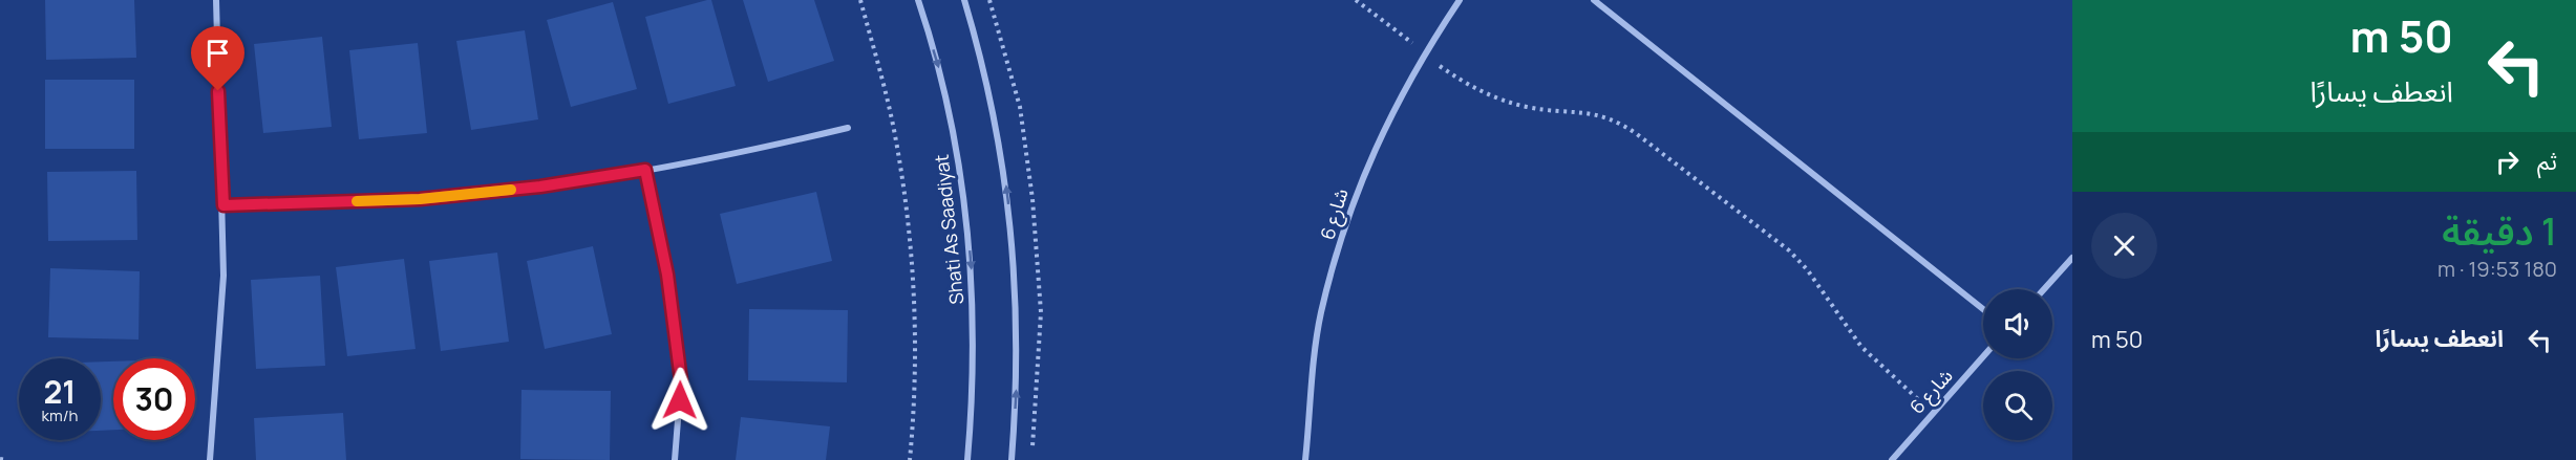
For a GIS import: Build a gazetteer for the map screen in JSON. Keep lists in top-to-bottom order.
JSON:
{
  "streets": {
    "street": ["شارع 6", "Shati As Saadiyat"]
  },
  "page": {
    "turn": ["50 m", "انعطف يسارًا"],
    "then": "ثم",
    "heading": ["1 دقيقة", "180 m · 19:53"],
    "list": [
      {
        "name": "انعطف يسارًا",
        "value": "50 m"
      }
    ],
    "speed": "21 km/h",
    "limit": "30"
  }
}
